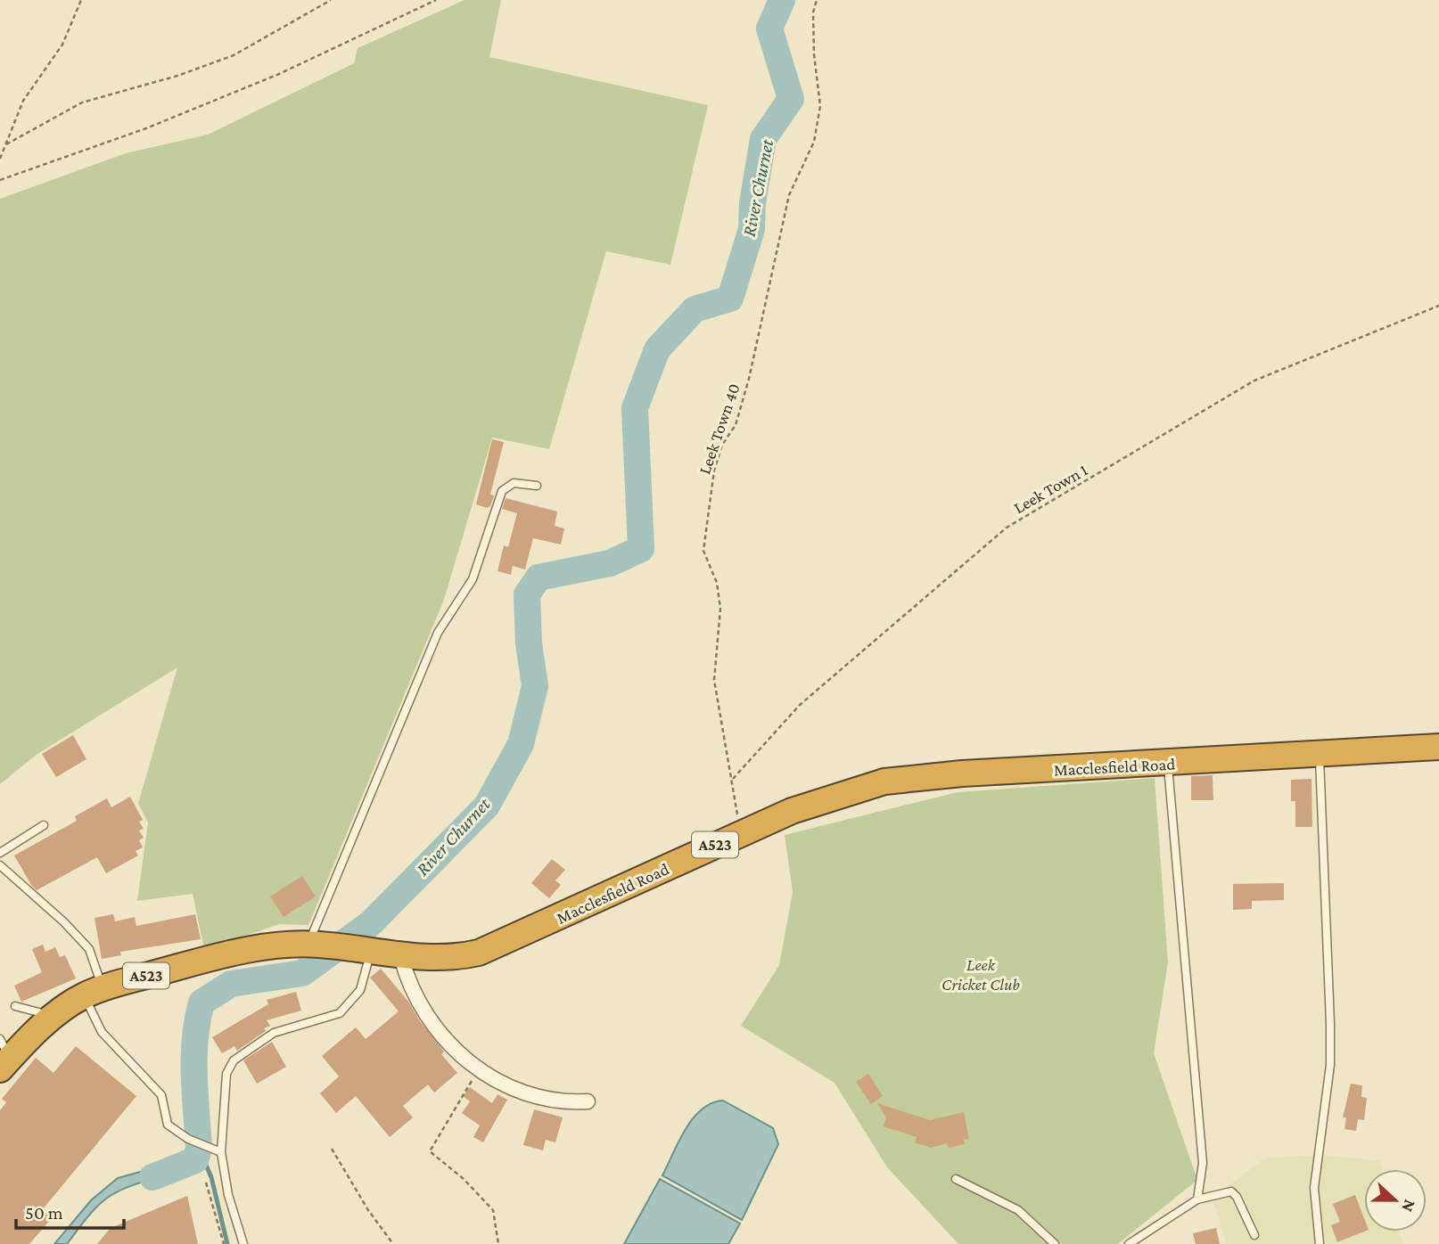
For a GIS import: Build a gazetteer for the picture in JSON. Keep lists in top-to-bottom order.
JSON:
{
  "streets": {
    "highway": ["Macclesfield Road", "A523"],
    "path": ["Leek Town 40", "Leek Town 1"]
  },
  "crossings": [
    ["Leek Town 40", "Leek Town 1"],
    ["Leek Town 40", "Macclesfield Road"]
  ],
  "water": ["River Churnet"],
  "parks": ["Leek Cricket Club"],
  "scale_bar": "50 m",
  "north": "right"
}
